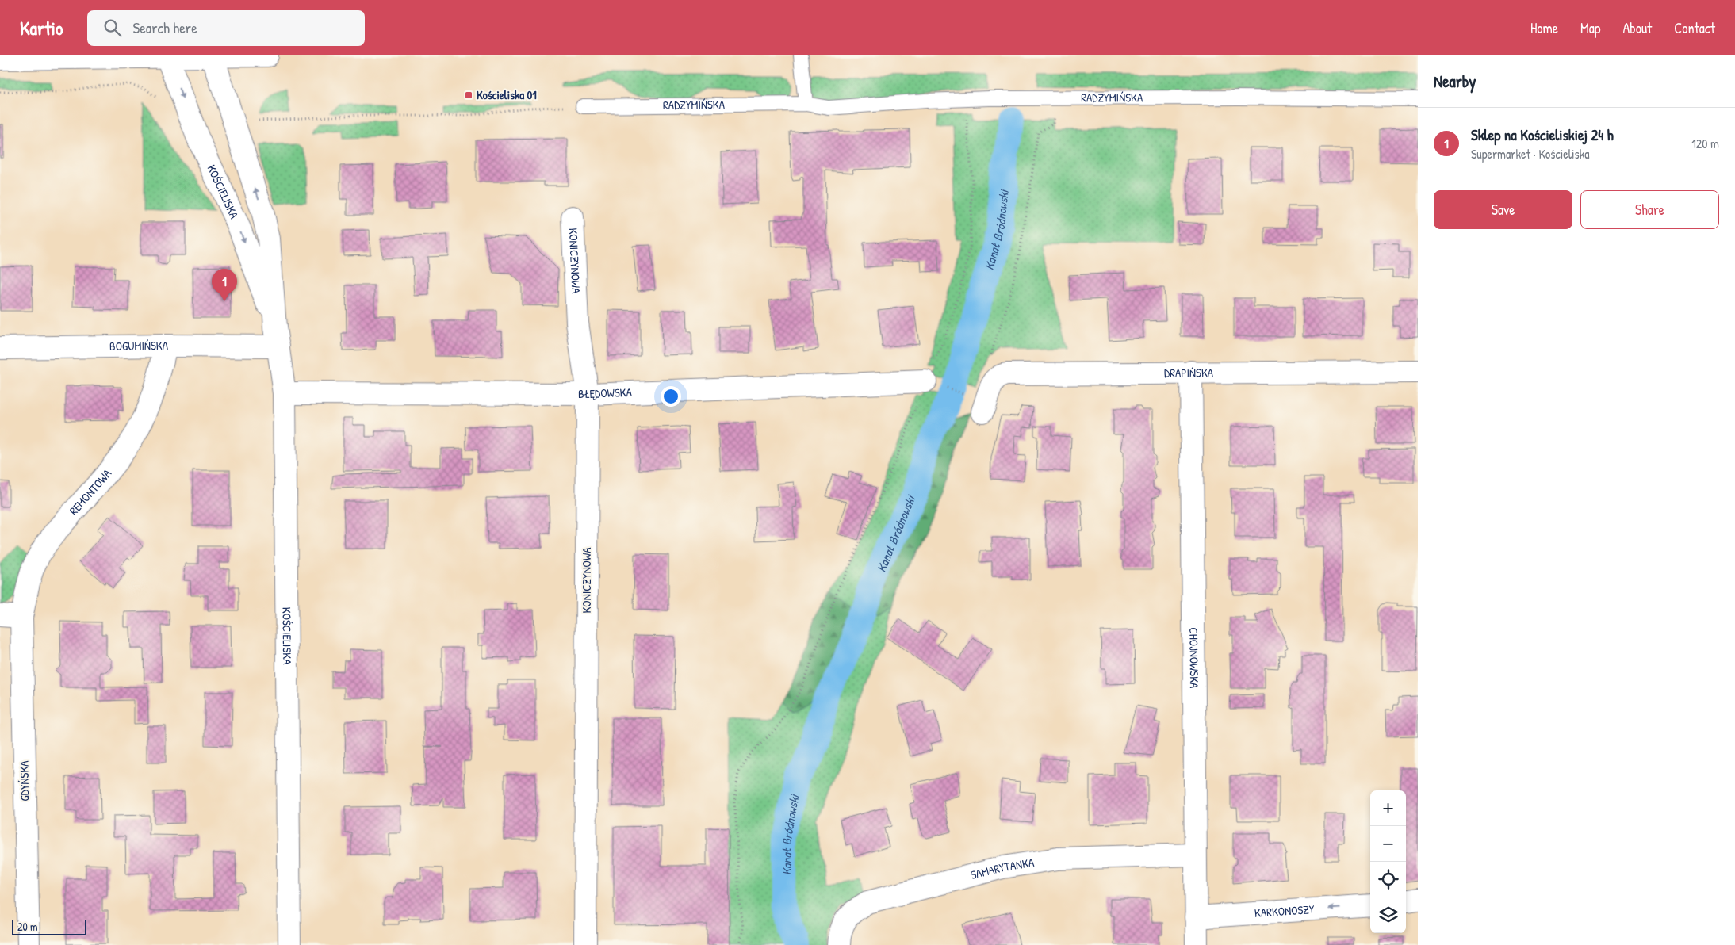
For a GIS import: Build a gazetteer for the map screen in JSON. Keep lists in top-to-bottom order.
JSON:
{
  "streets": {
    "street": [
      "KOŚCIELISKA",
      "KONICZYNOWA",
      "BOGUMIŃSKA",
      "DRAPIŃSKA",
      "BŁĘDOWSKA",
      "REMONTOWA",
      "CHOJNOWSKA",
      "GDYŃSKA",
      "SAMARYTANKA",
      "KARKONOSZY"
    ],
    "lane": ["RADZYMIŃSKA"]
  },
  "crossings": [
    ["KOŚCIELISKA", "BOGUMIŃSKA"],
    ["KOŚCIELISKA", "BŁĘDOWSKA"],
    ["KONICZYNOWA", "BŁĘDOWSKA"],
    ["BOGUMIŃSKA", "REMONTOWA"],
    ["DRAPIŃSKA", "CHOJNOWSKA"],
    ["REMONTOWA", "GDYŃSKA"],
    ["CHOJNOWSKA", "SAMARYTANKA"],
    ["CHOJNOWSKA", "KARKONOSZY"]
  ],
  "one_way": ["KARKONOSZY"],
  "water": ["Kanał Bródnowski"],
  "places": {
    "transit": ["Kościeliska 01"]
  },
  "scale_bar": "20 m",
  "page": {
    "header": "Kartio",
    "search": "Search here",
    "nav": [
      "Home",
      "Map",
      "About",
      "Contact"
    ],
    "heading": "Nearby",
    "list": [
      {
        "mark": "1",
        "name": "Sklep na Kościeliskiej 24 h",
        "note": "Supermarket · Kościeliska",
        "value": "120 m"
      }
    ],
    "buttons": ["Save", "Share"],
    "pins": "1",
    "map_buttons": ["+", "−"],
    "scale": "20 m"
  }
}
